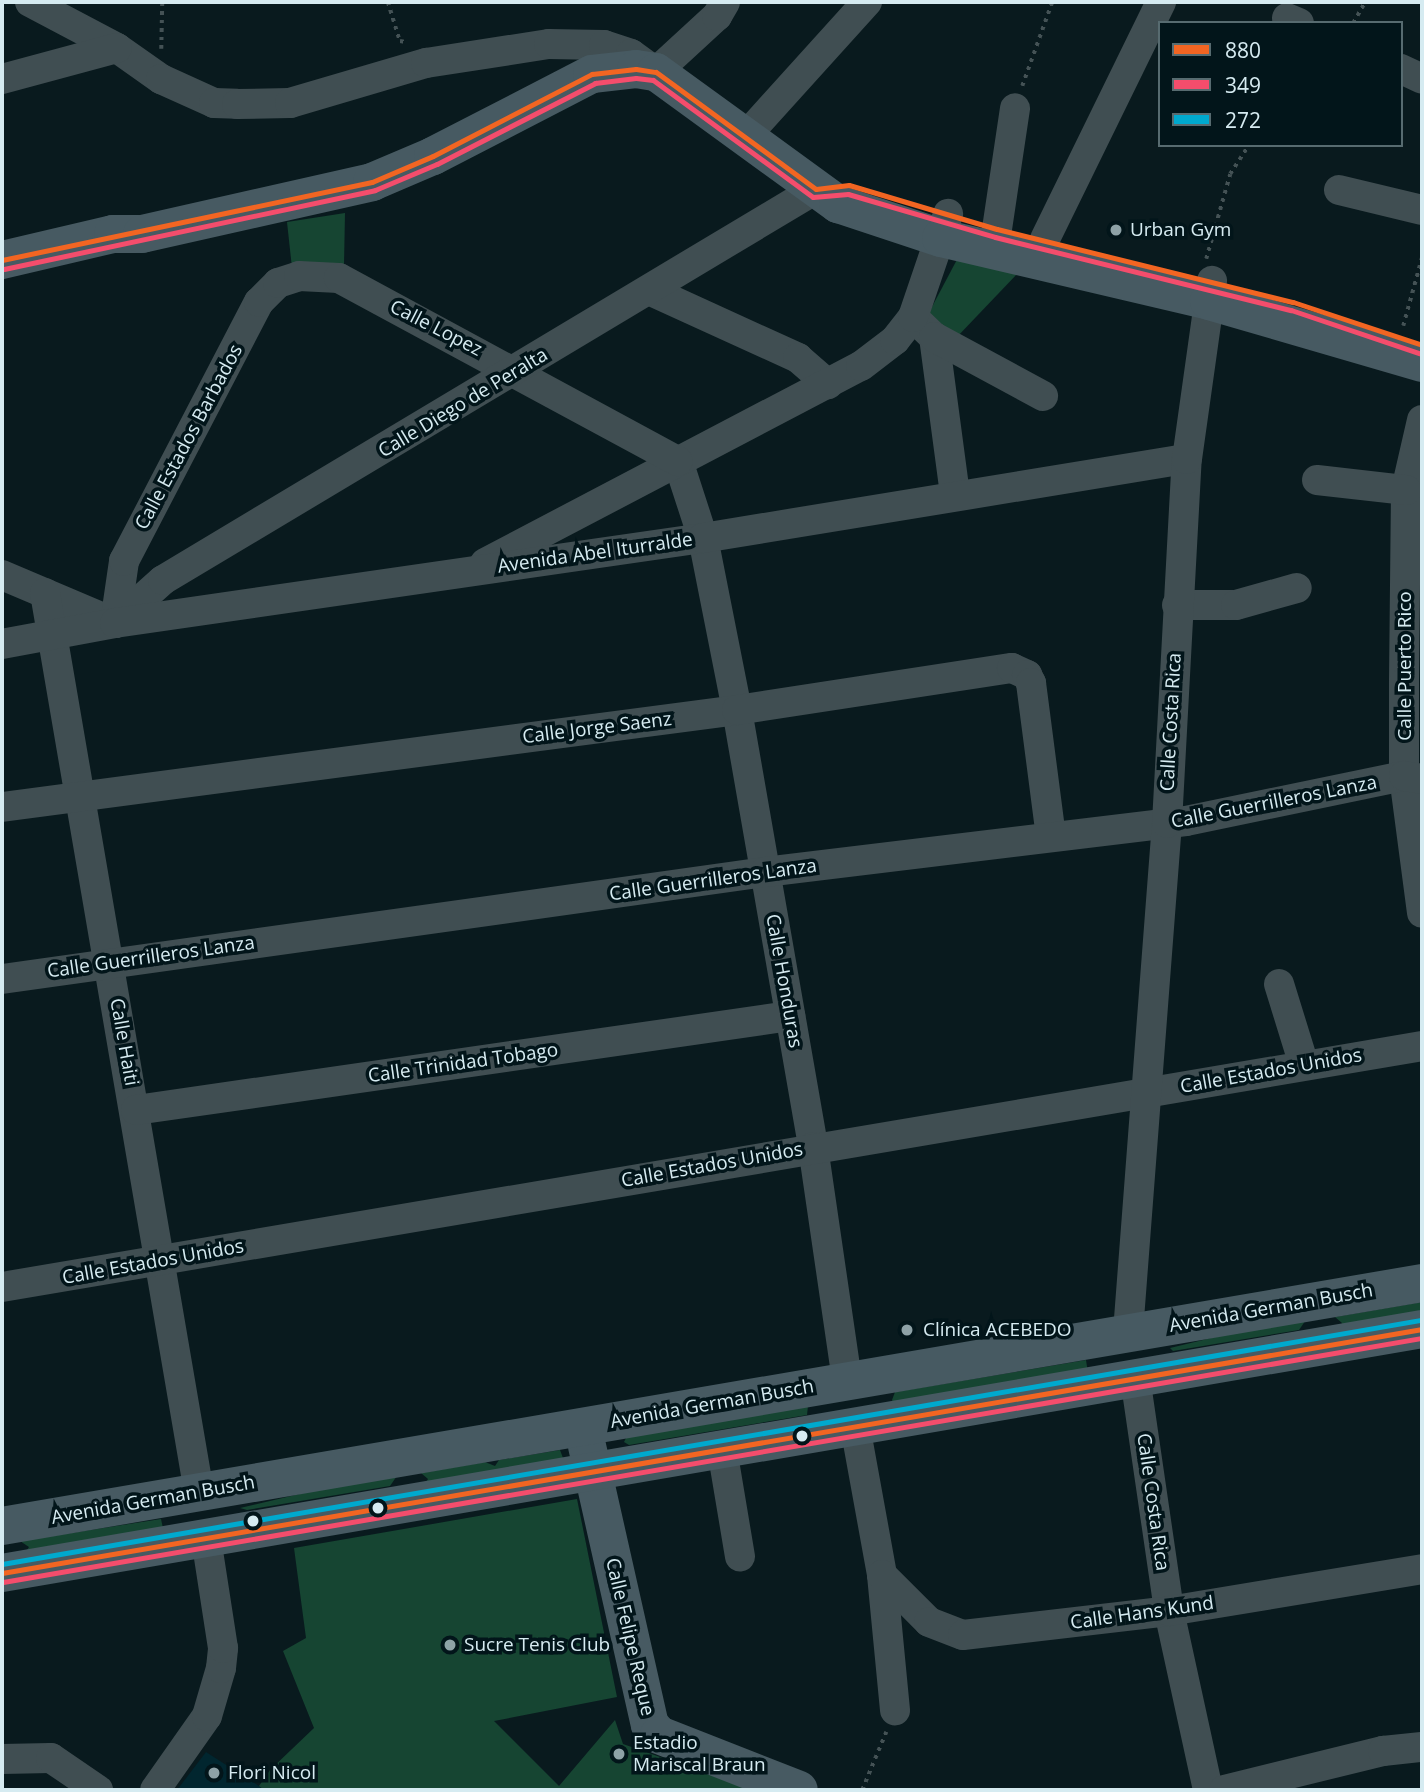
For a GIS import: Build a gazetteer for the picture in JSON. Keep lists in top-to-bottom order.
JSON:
{
  "streets": {
    "main road": ["Avenida German Busch", "Calle Felipe Reque"],
    "street": [
      "Calle Lopez",
      "Calle Diego de Peralta",
      "Calle Estados Barbados",
      "Avenida Abel Iturralde",
      "Calle Puerto Rico",
      "Calle Costa Rica",
      "Calle Jorge Saenz",
      "Calle Guerrilleros Lanza",
      "Calle Honduras",
      "Calle Haiti",
      "Calle Trinidad Tobago",
      "Calle Estados Unidos",
      "Calle Hans Kund"
    ]
  },
  "crossings": [
    ["Calle Lopez", "Calle Diego de Peralta"],
    ["Calle Lopez", "Calle Estados Barbados"],
    ["Calle Lopez", "Calle Honduras"],
    ["Calle Diego de Peralta", "Calle Estados Barbados"],
    ["Calle Diego de Peralta", "Avenida Abel Iturralde"],
    ["Calle Estados Barbados", "Avenida Abel Iturralde"],
    ["Avenida Abel Iturralde", "Calle Costa Rica"],
    ["Avenida Abel Iturralde", "Calle Honduras"],
    ["Avenida Abel Iturralde", "Calle Haiti"],
    ["Calle Puerto Rico", "Calle Guerrilleros Lanza"],
    ["Calle Costa Rica", "Calle Guerrilleros Lanza"],
    ["Calle Costa Rica", "Calle Estados Unidos"],
    ["Calle Costa Rica", "Avenida German Busch"],
    ["Calle Costa Rica", "Calle Hans Kund"],
    ["Calle Jorge Saenz", "Calle Guerrilleros Lanza"],
    ["Calle Jorge Saenz", "Calle Honduras"],
    ["Calle Jorge Saenz", "Calle Haiti"],
    ["Calle Guerrilleros Lanza", "Calle Honduras"],
    ["Calle Guerrilleros Lanza", "Calle Haiti"],
    ["Calle Honduras", "Calle Trinidad Tobago"],
    ["Calle Honduras", "Calle Estados Unidos"],
    ["Calle Honduras", "Avenida German Busch"],
    ["Calle Haiti", "Calle Trinidad Tobago"],
    ["Calle Haiti", "Calle Estados Unidos"],
    ["Calle Haiti", "Avenida German Busch"],
    ["Avenida German Busch", "Calle Felipe Reque"]
  ],
  "places": [
    "Urban Gym",
    "Clínica ACEBEDO",
    "Sucre Tenis Club",
    "Estadio Mariscal Braun",
    "Flori Nicol"
  ],
  "lines": ["transit line 880", "transit line 349", "transit line 272"],
  "legend": ["880", "349", "272"]
}
